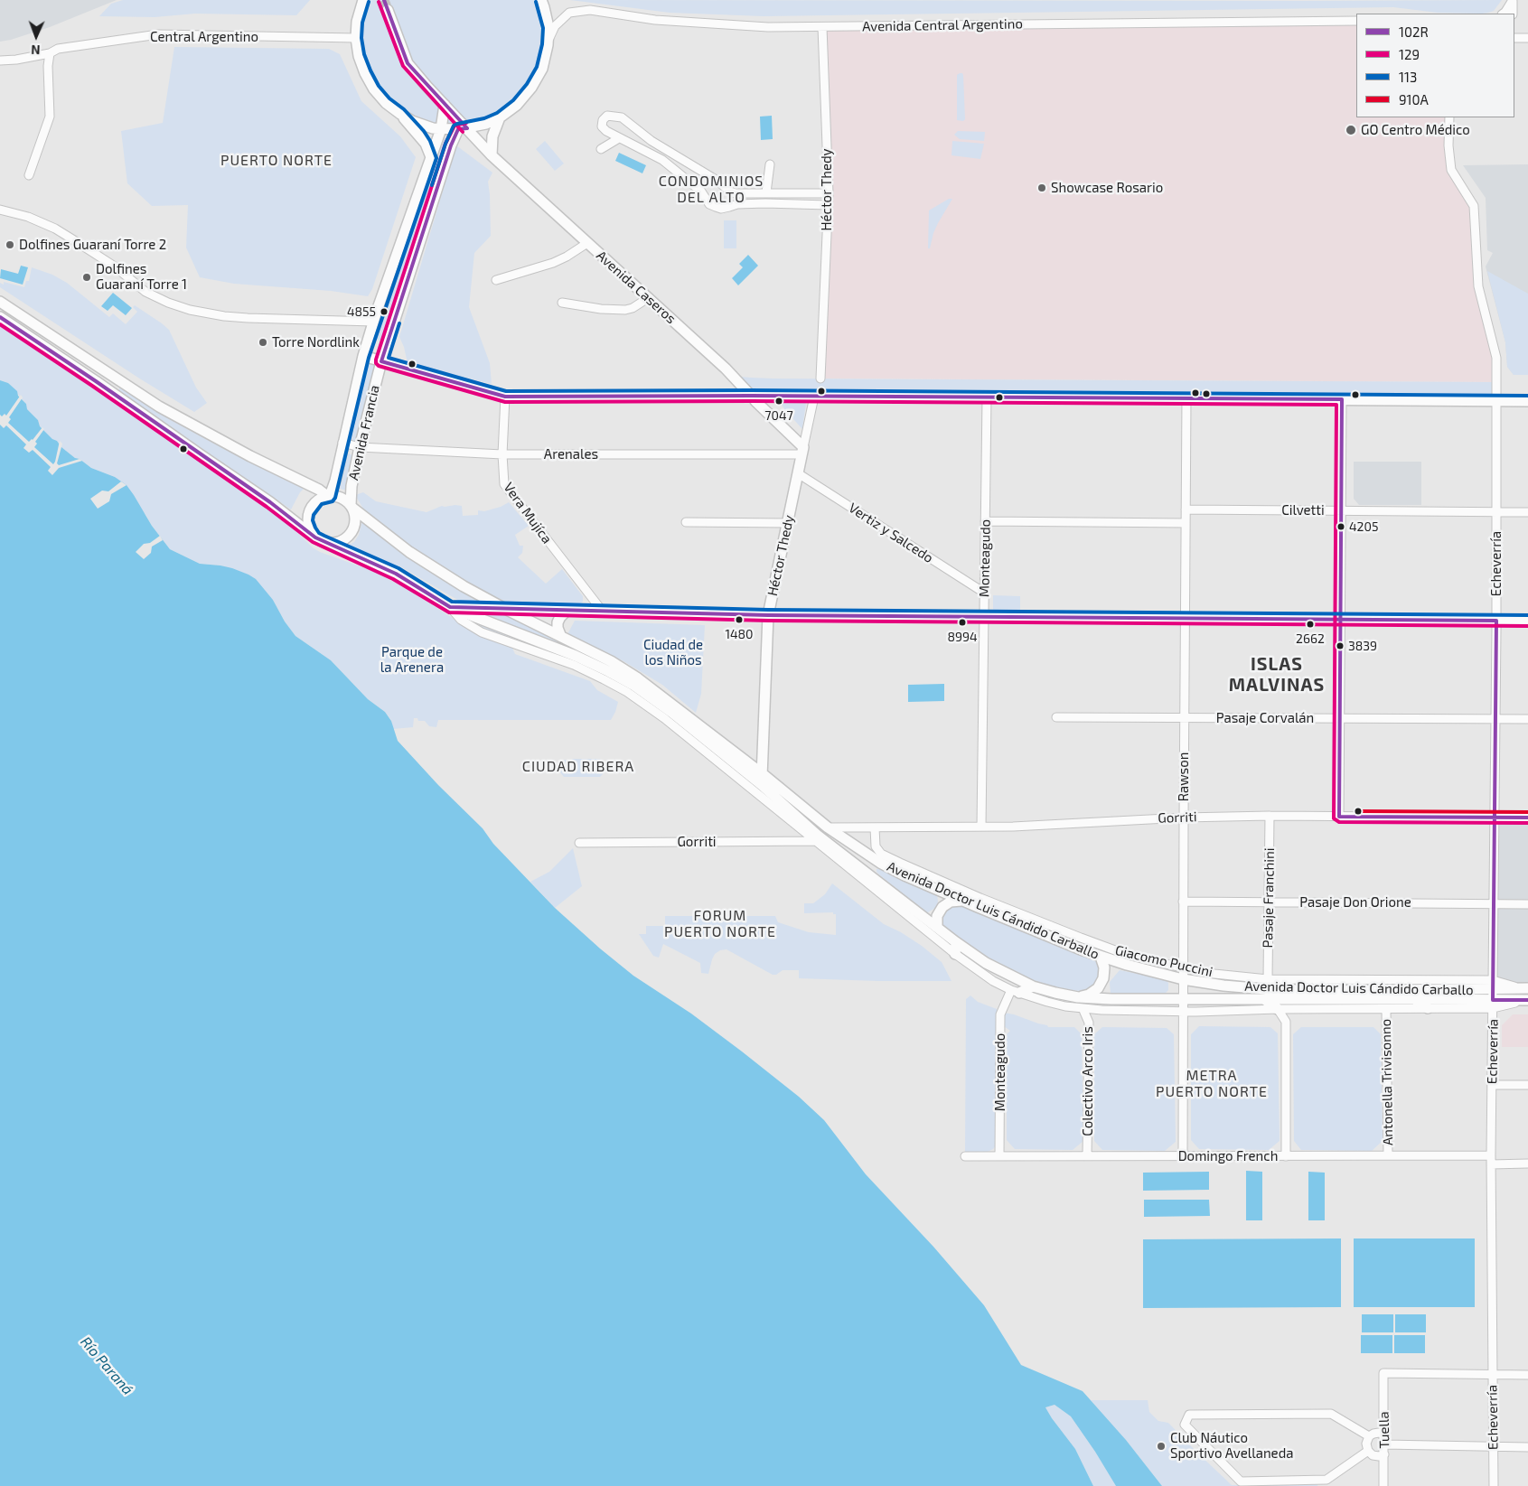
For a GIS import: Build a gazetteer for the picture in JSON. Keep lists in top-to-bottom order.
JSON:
{
  "streets": {
    "main road": [
      "Héctor Thedy",
      "Avenida Caseros",
      "Avenida Francia",
      "Avenida Doctor Luis Cándido Carballo"
    ],
    "street": [
      "Avenida Central Argentino",
      "Central Argentino",
      "Arenales",
      "Cilvetti",
      "Vera Mujíca",
      "Vertiz y Salcedo",
      "Monteagudo",
      "Echeverría",
      "Pasaje Corvalán",
      "Rawson",
      "Gorriti",
      "Pasaje Franchini",
      "Pasaje Don Orione",
      "Giacomo Puccini",
      "Colectivo Arco Iris",
      "Antonella Trivisonno",
      "Domingo French",
      "Tuella"
    ]
  },
  "crossings": [
    ["Avenida Central Argentino", "Héctor Thedy"],
    ["Héctor Thedy", "Avenida Caseros"],
    ["Héctor Thedy", "Arenales"],
    ["Héctor Thedy", "Vertiz y Salcedo"],
    ["Héctor Thedy", "Avenida Doctor Luis Cándido Carballo"],
    ["Avenida Caseros", "Avenida Francia"],
    ["Avenida Caseros", "Arenales"],
    ["Avenida Francia", "Arenales"],
    ["Avenida Francia", "Avenida Doctor Luis Cándido Carballo"],
    ["Arenales", "Vera Mujíca"],
    ["Cilvetti", "Echeverría"],
    ["Cilvetti", "Rawson"],
    ["Vertiz y Salcedo", "Monteagudo"],
    ["Monteagudo", "Gorriti"],
    ["Monteagudo", "Avenida Doctor Luis Cándido Carballo"],
    ["Monteagudo", "Domingo French"],
    ["Echeverría", "Pasaje Corvalán"],
    ["Echeverría", "Gorriti"],
    ["Echeverría", "Pasaje Don Orione"],
    ["Echeverría", "Avenida Doctor Luis Cándido Carballo"],
    ["Echeverría", "Giacomo Puccini"],
    ["Echeverría", "Domingo French"],
    ["Echeverría", "Tuella"],
    ["Pasaje Corvalán", "Rawson"],
    ["Rawson", "Gorriti"],
    ["Rawson", "Pasaje Don Orione"],
    ["Rawson", "Avenida Doctor Luis Cándido Carballo"],
    ["Rawson", "Giacomo Puccini"],
    ["Rawson", "Domingo French"],
    ["Gorriti", "Pasaje Franchini"],
    ["Gorriti", "Avenida Doctor Luis Cándido Carballo"],
    ["Gorriti", "Giacomo Puccini"],
    ["Pasaje Franchini", "Pasaje Don Orione"],
    ["Pasaje Franchini", "Giacomo Puccini"],
    ["Avenida Doctor Luis Cándido Carballo", "Giacomo Puccini"],
    ["Avenida Doctor Luis Cándido Carballo", "Colectivo Arco Iris"],
    ["Avenida Doctor Luis Cándido Carballo", "Antonella Trivisonno"],
    ["Colectivo Arco Iris", "Domingo French"],
    ["Antonella Trivisonno", "Domingo French"]
  ],
  "districts": [
    "PUERTO NORTE",
    "CONDOMINIOS DEL ALTO",
    "ISLAS MALVINAS",
    "CIUDAD RIBERA",
    "FORUM PUERTO NORTE",
    "METRA PUERTO NORTE"
  ],
  "water": ["Río Paraná"],
  "parks": ["Ciudad de los Niños", "Parque de la Arenera"],
  "places": [
    "GO Centro Médico",
    "Showcase Rosario",
    "Dolfines Guaraní Torre 2",
    "Dolfines Guaraní Torre 1",
    "4855",
    "Torre Nordlink",
    "7047",
    "4205",
    "1480",
    "8994",
    "2662",
    "3839",
    "Club Náutico Sportivo Avellaneda"
  ],
  "lines": [
    "transit line 102R",
    "transit line 129",
    "transit line 113",
    "transit line 910A"
  ],
  "legend": [
    "102R",
    "129",
    "113",
    "910A"
  ],
  "north": "bottom"
}
